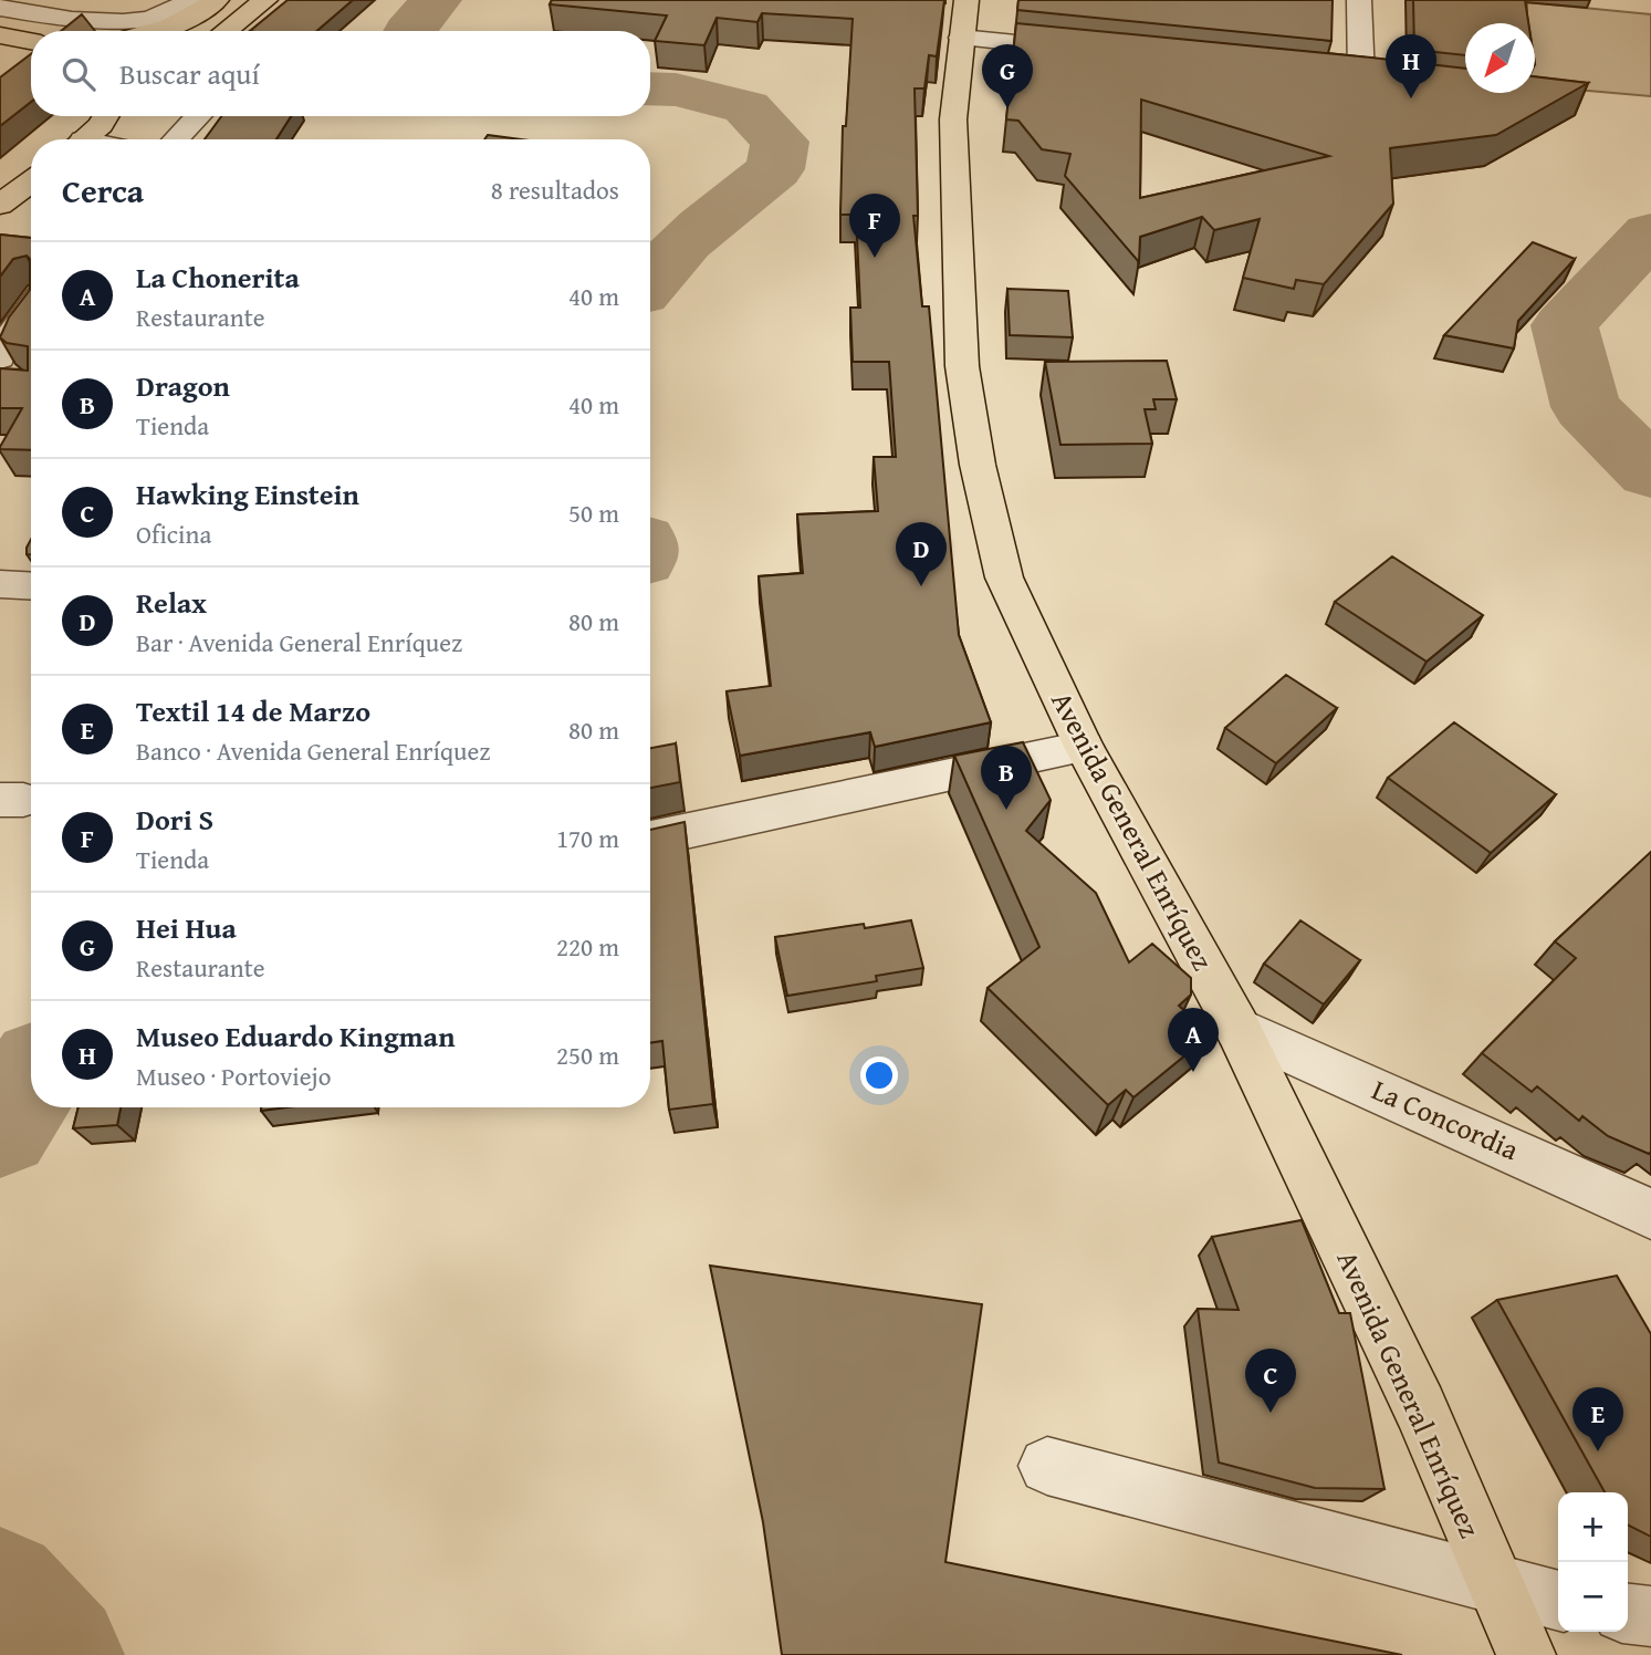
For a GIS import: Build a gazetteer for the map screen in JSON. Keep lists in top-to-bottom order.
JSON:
{
  "streets": {
    "main road": ["Avenida General Enríquez"],
    "street": ["La Concordia"]
  },
  "crossings": [
    ["Avenida General Enríquez", "La Concordia"]
  ],
  "north": "bottom left",
  "page": {
    "search": "Buscar aquí",
    "pins": [
      "H",
      "G",
      "F",
      "D",
      "B",
      "A",
      "C",
      "E"
    ],
    "heading": ["Cerca", "8 resultados"],
    "list": [
      {
        "mark": "A",
        "name": "La Chonerita",
        "note": "Restaurante",
        "value": "40 m"
      },
      {
        "mark": "B",
        "name": "Dragon",
        "note": "Tienda",
        "value": "40 m"
      },
      {
        "mark": "C",
        "name": "Hawking Einstein",
        "note": "Oficina",
        "value": "50 m"
      },
      {
        "mark": "D",
        "name": "Relax",
        "note": "Bar · Avenida General Enríquez",
        "value": "80 m"
      },
      {
        "mark": "E",
        "name": "Textil 14 de Marzo",
        "note": "Banco · Avenida General Enríquez",
        "value": "80 m"
      },
      {
        "mark": "F",
        "name": "Dori S",
        "note": "Tienda",
        "value": "170 m"
      },
      {
        "mark": "G",
        "name": "Hei Hua",
        "note": "Restaurante",
        "value": "220 m"
      },
      {
        "mark": "H",
        "name": "Museo Eduardo Kingman",
        "note": "Museo · Portoviejo",
        "value": "250 m"
      }
    ],
    "map_buttons": ["+", "−"]
  }
}
